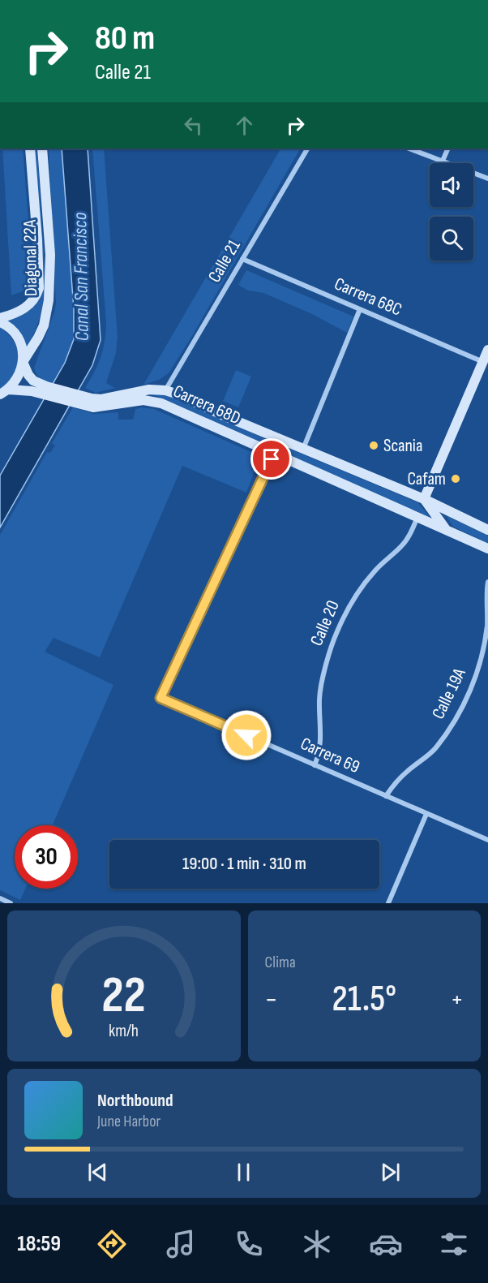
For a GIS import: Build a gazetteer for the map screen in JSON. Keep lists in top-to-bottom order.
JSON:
{
  "streets": {
    "main road": ["Diagonal 22A", "Carrera 68D"],
    "street": [
      "Calle 21",
      "Carrera 68C",
      "Calle 20",
      "Calle 19A",
      "Carrera 69"
    ]
  },
  "crossings": [
    ["Diagonal 22A", "Carrera 68D"],
    ["Calle 21", "Carrera 68C"],
    ["Calle 21", "Carrera 68D"],
    ["Carrera 68D", "Calle 20"],
    ["Carrera 68D", "Carrera 69"],
    ["Calle 20", "Carrera 69"],
    ["Calle 19A", "Carrera 69"]
  ],
  "water": ["Canal San Francisco"],
  "places": ["Scania", "Cafam"],
  "page": {
    "turn": ["80 m", "Calle 21"],
    "limit": "30",
    "trip": "19:00 · 1 min · 310 m",
    "tile": "Clima",
    "heat": ["−", "21.5°", "+"],
    "song": ["Northbound", "June Harbor"],
    "tabs": "18:59",
    "gauge": ["22", "km/h"]
  }
}
